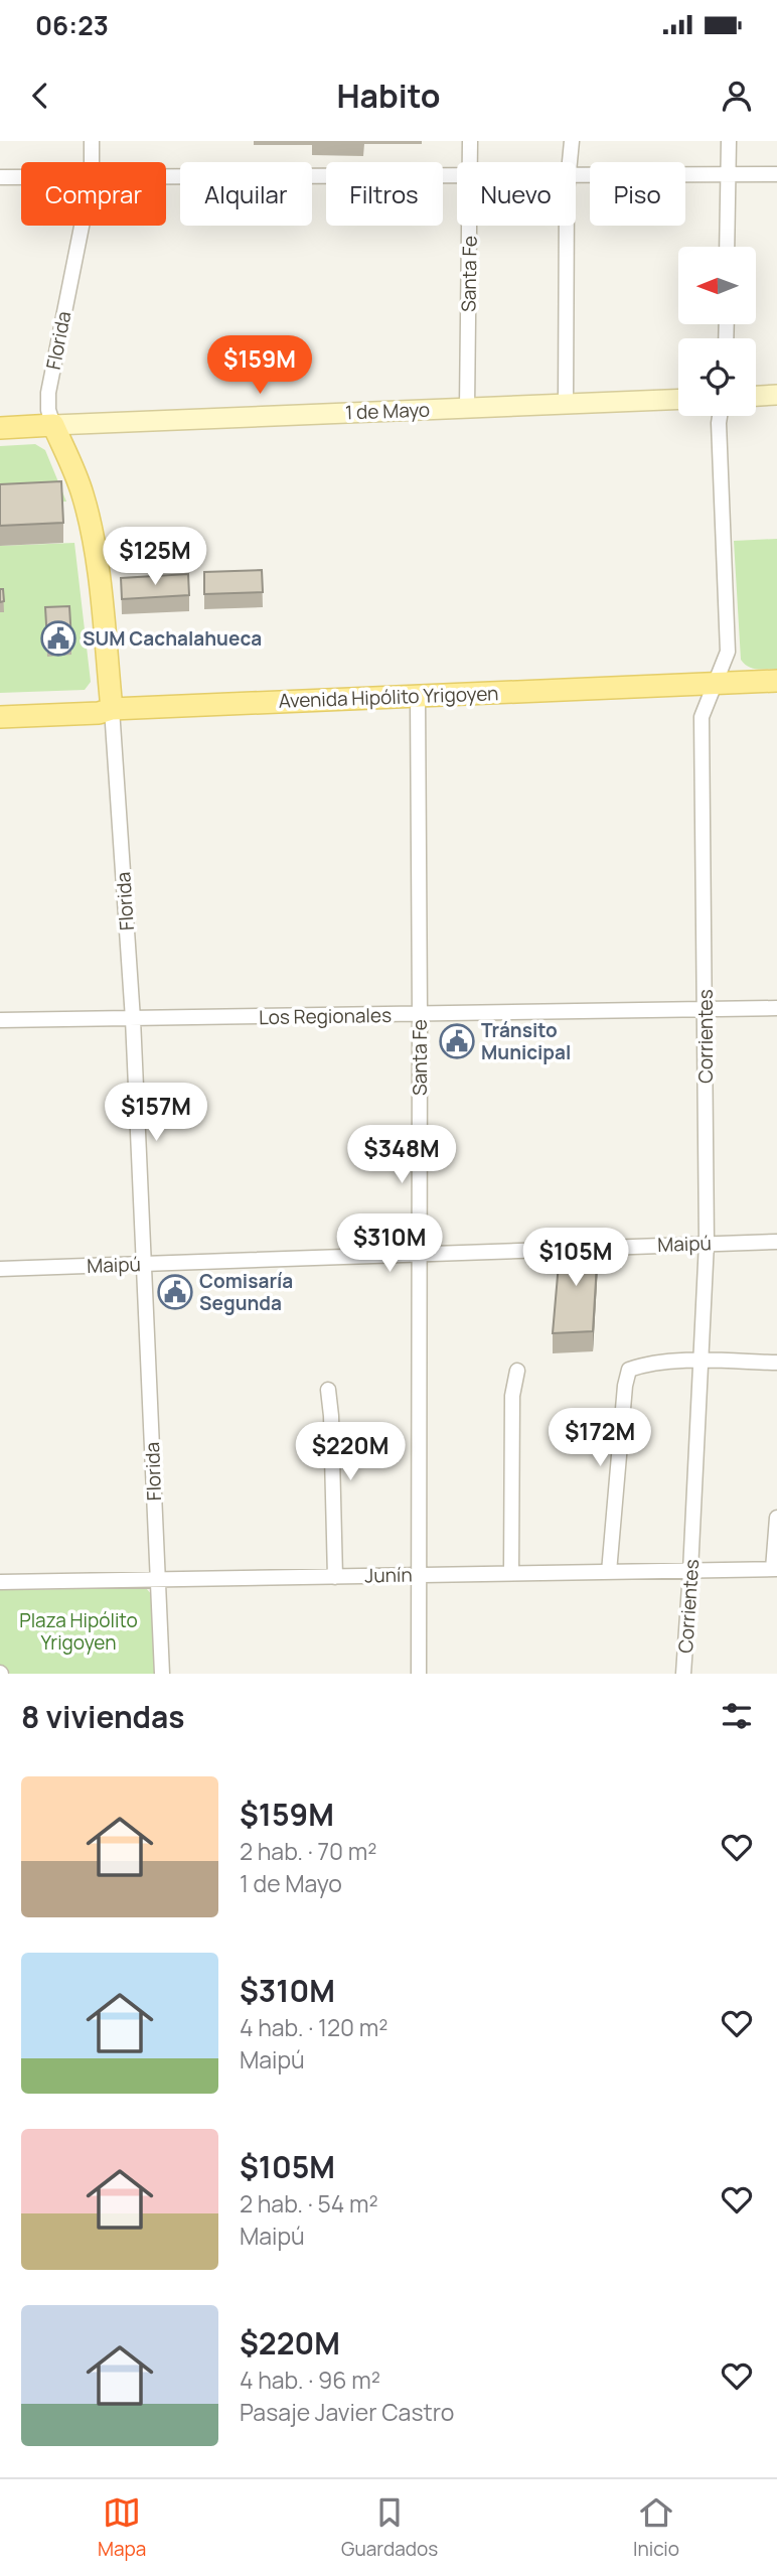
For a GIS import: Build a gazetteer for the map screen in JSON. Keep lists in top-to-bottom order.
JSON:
{
  "streets": {
    "main road": ["Florida", "1 de Mayo", "Avenida Hipólito Yrigoyen"],
    "street": [
      "Santa Fe",
      "Los Regionales",
      "Corrientes",
      "Maipú",
      "Junín"
    ]
  },
  "crossings": [
    ["Santa Fe", "1 de Mayo"],
    ["Santa Fe", "Avenida Hipólito Yrigoyen"],
    ["Santa Fe", "Los Regionales"],
    ["Santa Fe", "Maipú"],
    ["Santa Fe", "Junín"],
    ["Florida", "1 de Mayo"],
    ["Florida", "Avenida Hipólito Yrigoyen"],
    ["Florida", "Los Regionales"],
    ["Florida", "Maipú"],
    ["Florida", "Junín"],
    ["Avenida Hipólito Yrigoyen", "Corrientes"],
    ["Los Regionales", "Corrientes"],
    ["Corrientes", "Maipú"],
    ["Corrientes", "Junín"]
  ],
  "parks": ["Plaza Hipólito Yrigoyen"],
  "places": {
    "public building": ["SUM Cachalahueca", "Tránsito Municipal", "Comisaría Segunda"]
  },
  "north": "left",
  "page": {
    "status": "06:23",
    "header": "Habito",
    "chip": [
      "Comprar",
      "Alquilar",
      "Filtros",
      "Nuevo",
      "Piso"
    ],
    "price": [
      "$159M",
      "$125M",
      "$157M",
      "$348M",
      "$310M",
      "$105M",
      "$172M",
      "$220M"
    ],
    "heading": "8 viviendas",
    "list": [
      {
        "name": "$159M",
        "note": "2 hab. · 70 m² · 1 de Mayo"
      },
      {
        "name": "$310M",
        "note": "4 hab. · 120 m² · Maipú"
      },
      {
        "name": "$105M",
        "note": "2 hab. · 54 m² · Maipú"
      },
      {
        "name": "$220M",
        "note": "4 hab. · 96 m² · Pasaje Javier Castro"
      }
    ],
    "tabs": ["Mapa", "Guardados", "Inicio"]
  }
}
